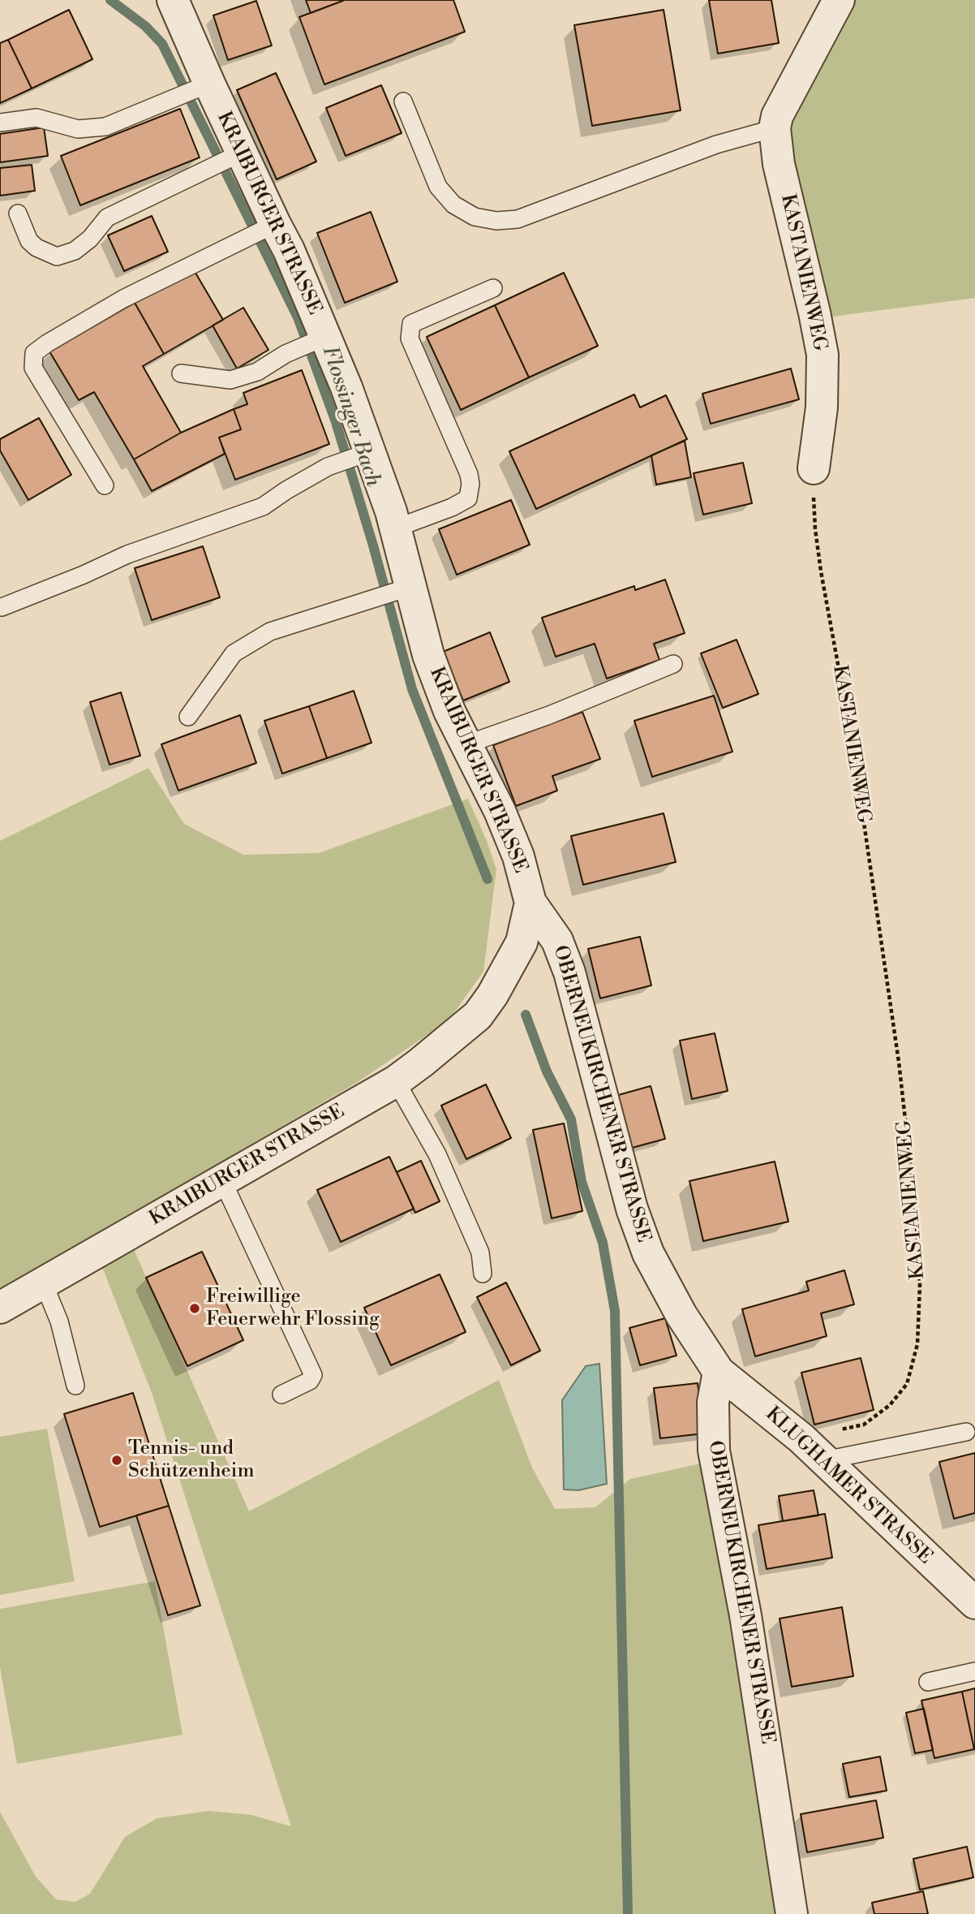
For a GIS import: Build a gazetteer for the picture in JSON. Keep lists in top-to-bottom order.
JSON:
{
  "streets": {
    "street": [
      "KRAIBURGER STRASSE",
      "KASTANIENWEG",
      "OBERNEUKIRCHENER STRASSE",
      "KLUGHAMER STRASSE"
    ]
  },
  "crossings": [
    ["KRAIBURGER STRASSE", "OBERNEUKIRCHENER STRASSE"],
    ["KASTANIENWEG", "KLUGHAMER STRASSE"],
    ["OBERNEUKIRCHENER STRASSE", "KLUGHAMER STRASSE"]
  ],
  "water": ["Flossinger Bach"],
  "places": ["Freiwillige Feuerwehr Flossing", "Tennis- und Schützenheim"]
}
